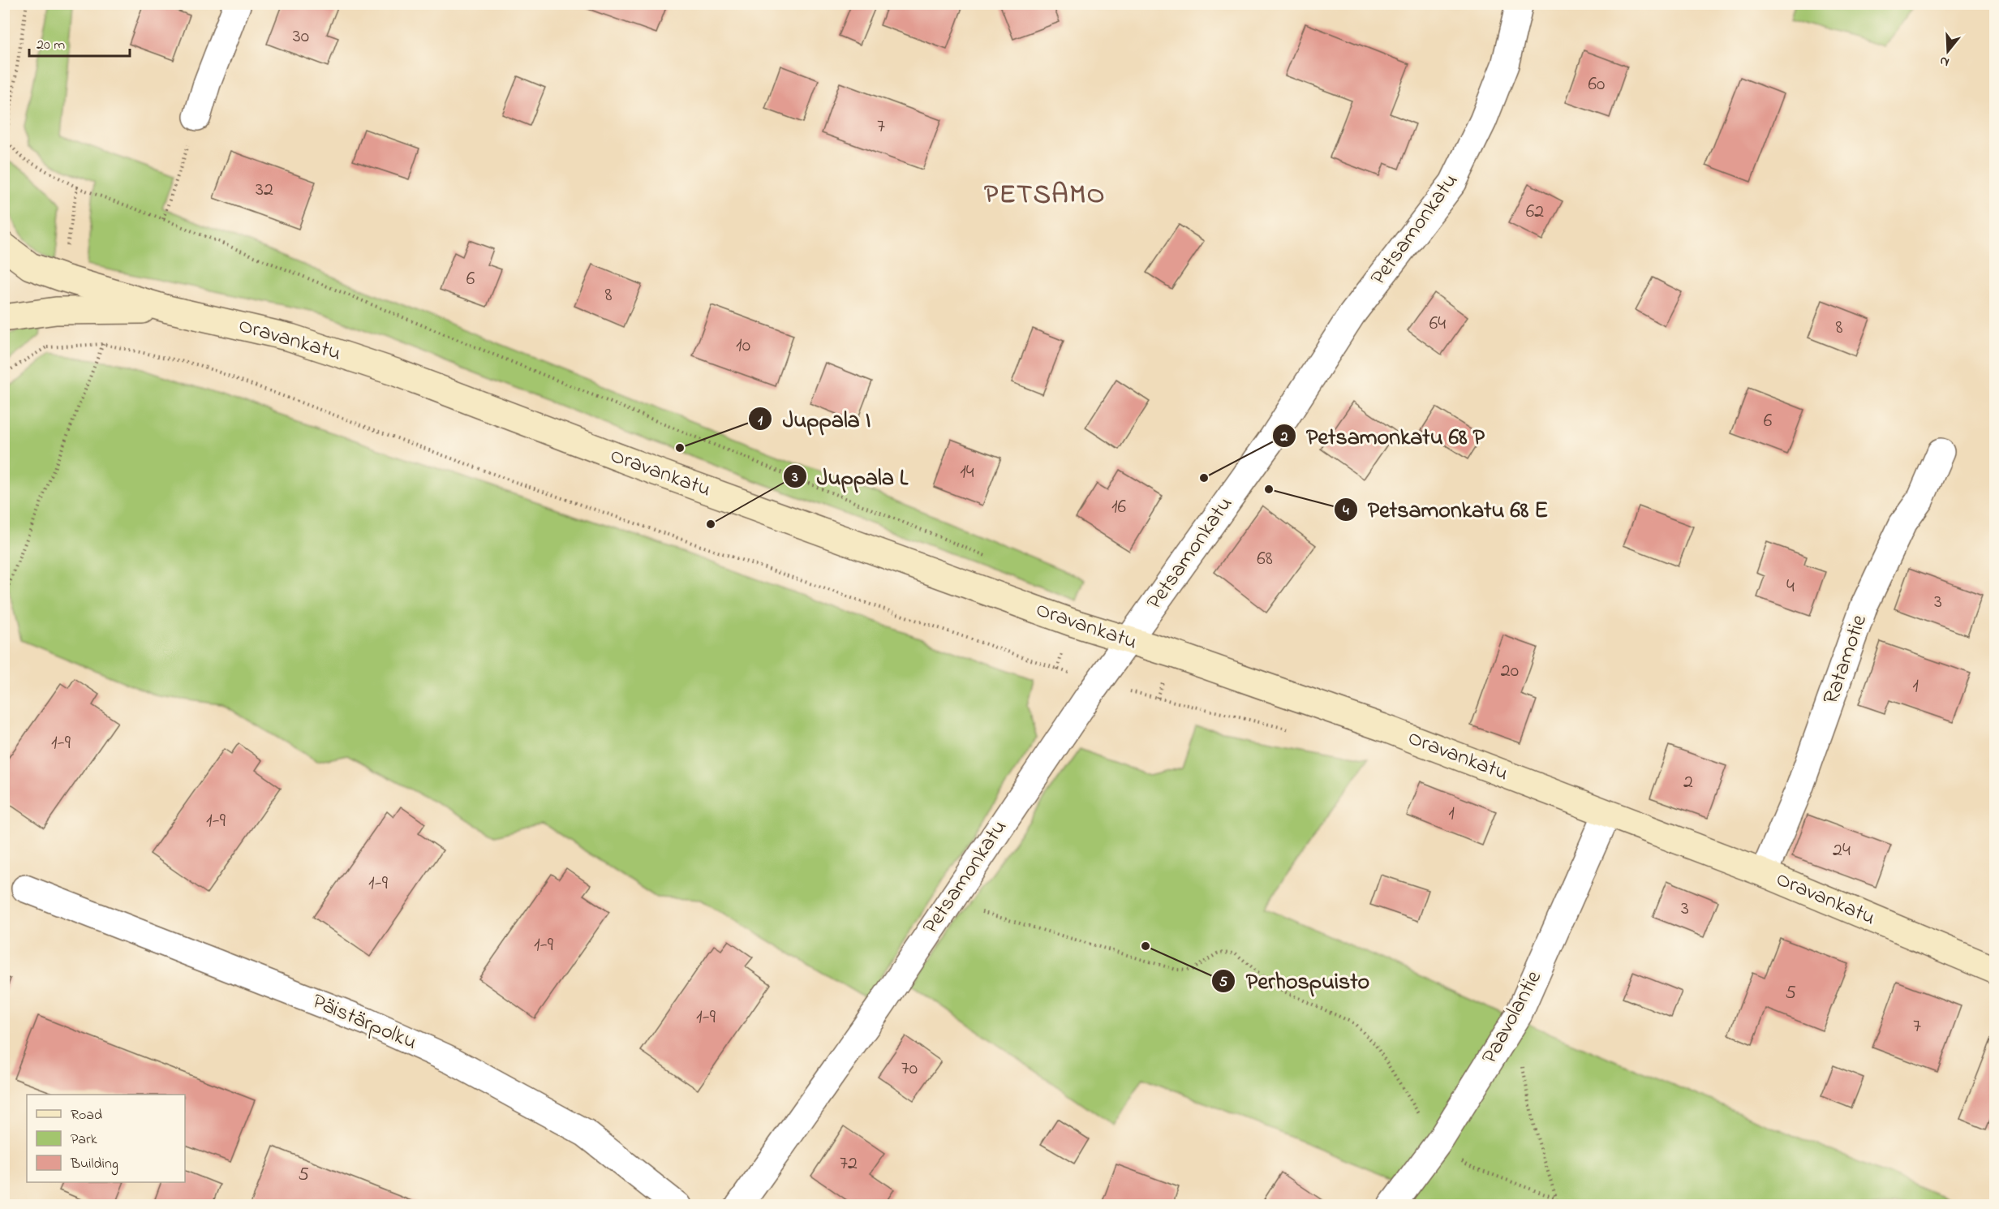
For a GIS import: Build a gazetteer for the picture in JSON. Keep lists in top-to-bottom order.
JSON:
{
  "streets": {
    "street": [
      "Petsamonkatu",
      "Oravankatu",
      "Ratamotie",
      "Paavolantie",
      "Päistärpolku"
    ]
  },
  "crossings": [
    ["Petsamonkatu", "Oravankatu"],
    ["Oravankatu", "Ratamotie"],
    ["Oravankatu", "Paavolantie"]
  ],
  "districts": ["PETSAMO"],
  "places": [
    "Juppala I",
    "Petsamonkatu 68 P",
    "Petsamonkatu 68 E",
    "Juppala L",
    "Perhospuisto"
  ],
  "house_numbers": [
    "30",
    "60",
    "7",
    "32",
    "62",
    "6",
    "8",
    "64",
    "8",
    "10",
    "6",
    "14",
    "16",
    "68",
    "4",
    "3",
    "20",
    "1",
    "1-9",
    "2",
    "1",
    "1-9",
    "24",
    "1-9",
    "3",
    "1-9",
    "5",
    "1-9",
    "7",
    "70",
    "72",
    "5"
  ],
  "legend": ["Road", "Park", "Building"],
  "scale_bar": "20 m",
  "north": "bottom"
}
